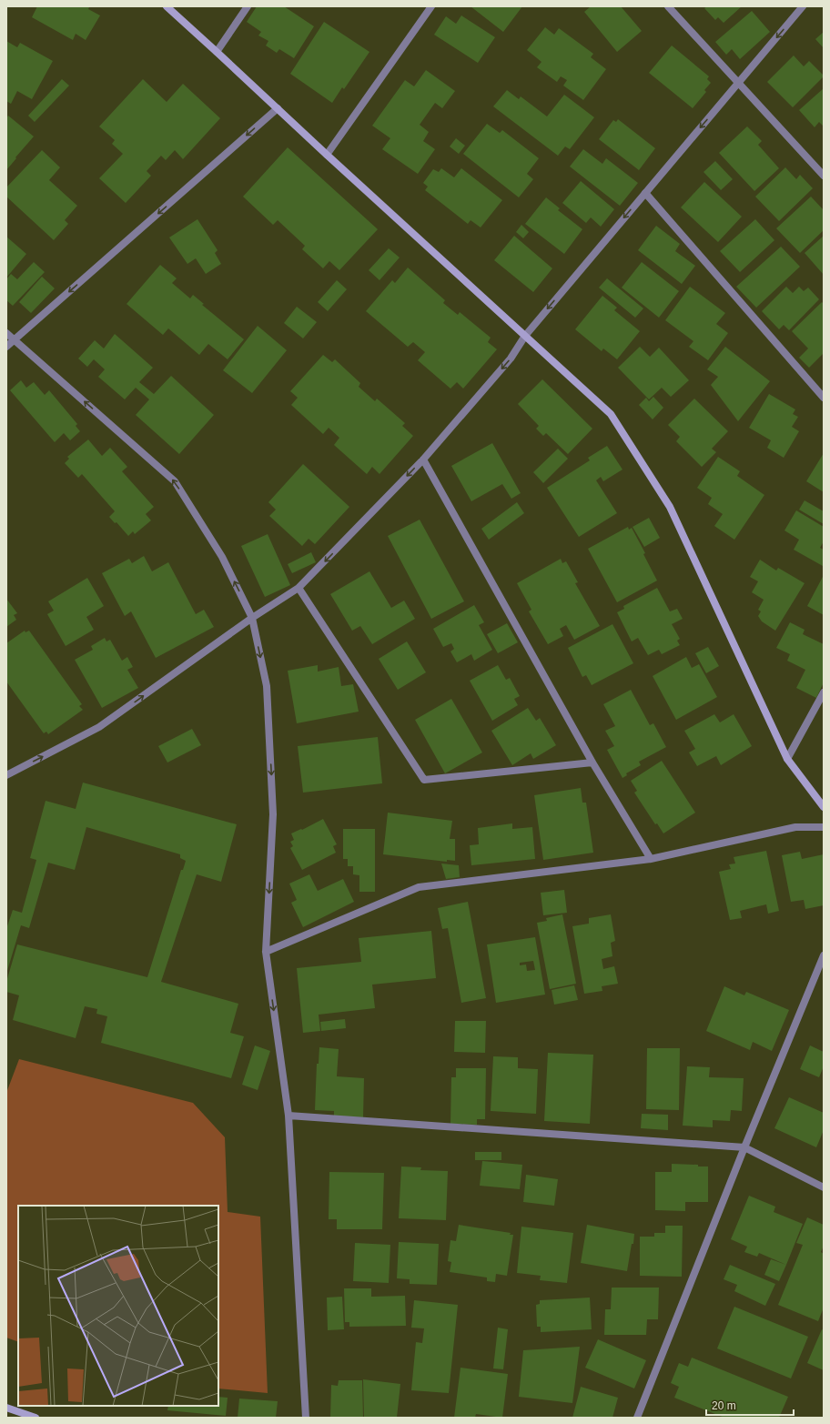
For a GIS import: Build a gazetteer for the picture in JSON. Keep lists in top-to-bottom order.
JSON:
{
  "scale_bar": "20 m"
}
